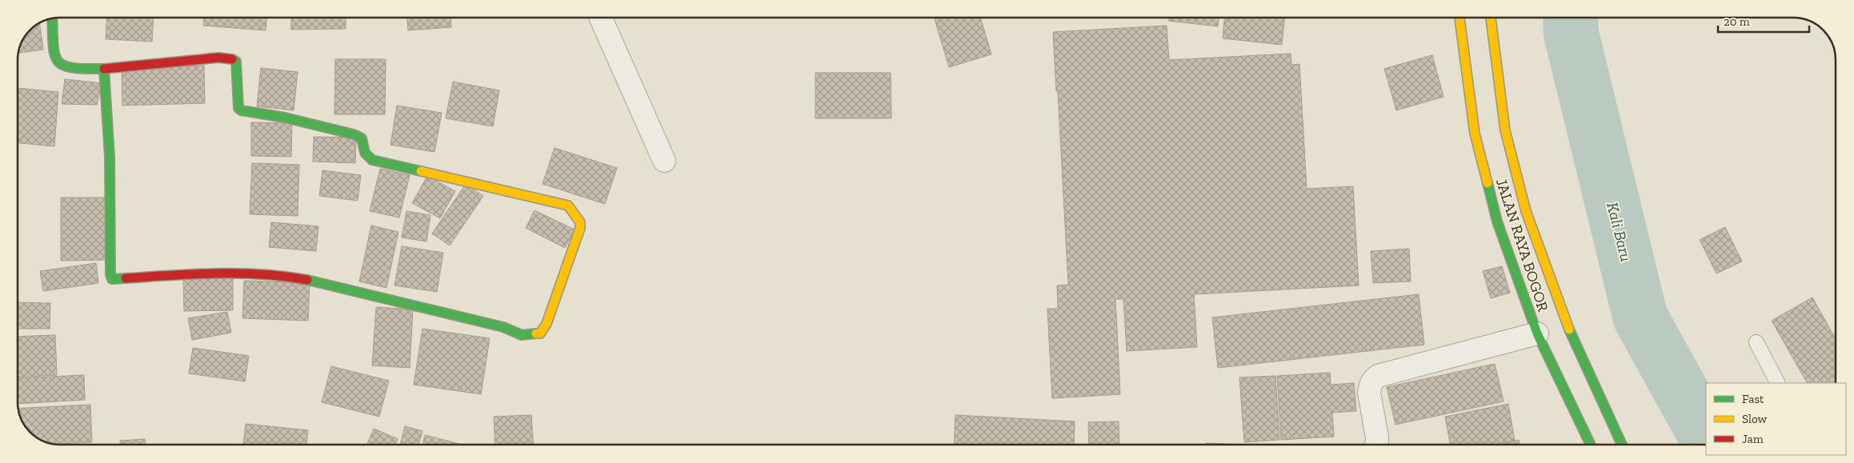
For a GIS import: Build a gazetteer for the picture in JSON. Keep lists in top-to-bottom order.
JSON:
{
  "streets": {
    "main road": ["JALAN RAYA BOGOR"]
  },
  "water": ["Kali Baru"],
  "legend": ["Fast", "Slow", "Jam"],
  "scale_bar": "20 m"
}
